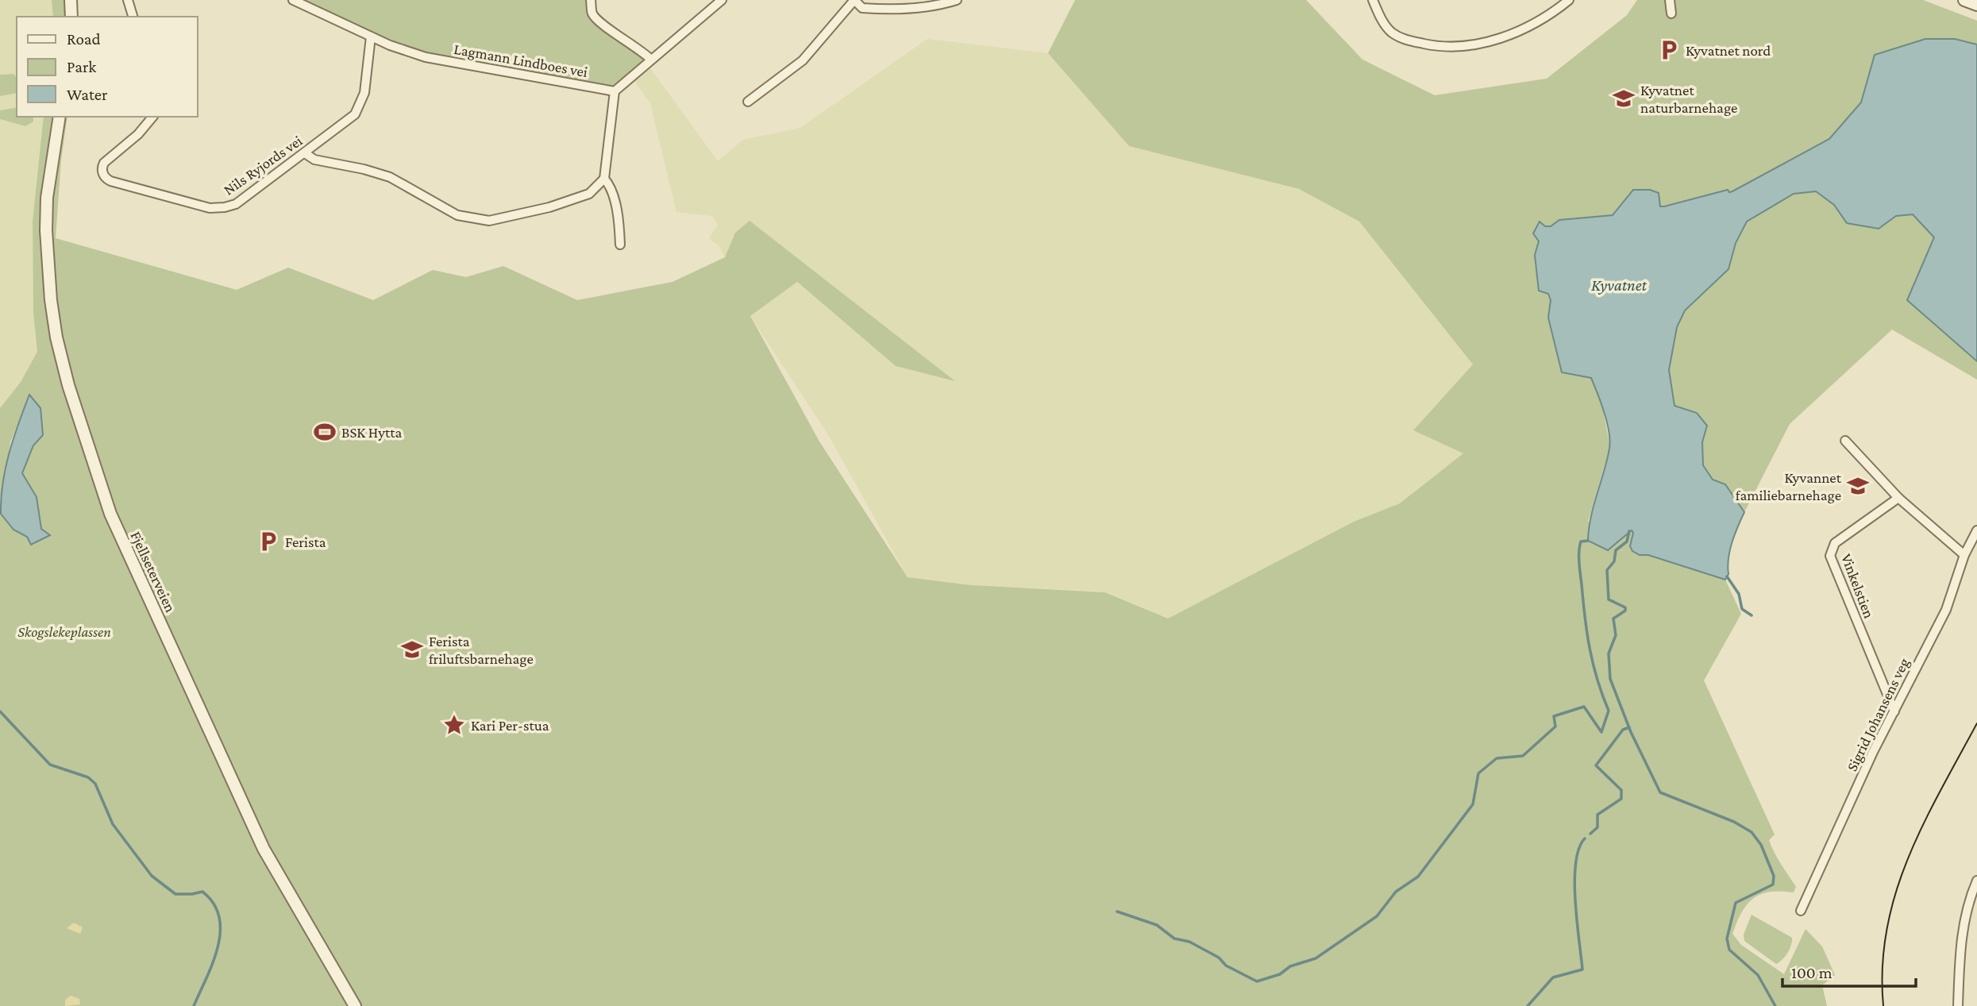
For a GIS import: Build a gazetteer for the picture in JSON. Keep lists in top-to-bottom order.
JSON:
{
  "streets": {
    "street": [
      "Lagmann Lindboes vei",
      "Nils Ryjords vei",
      "Fjellseterveien",
      "Vinkelstien",
      "Sigrid Johansens veg"
    ]
  },
  "crossings": [
    ["Lagmann Lindboes vei", "Nils Ryjords vei"],
    ["Vinkelstien", "Sigrid Johansens veg"]
  ],
  "water": ["Kyvatnet"],
  "parks": ["Skogslekeplassen"],
  "places": {
    "parking": ["Kyvatnet nord", "Ferista"],
    "school or university": ["Kyvatnet naturbarnehage", "Kyvannet familiebarnehage", "Ferista friluftsbarnehage"],
    "sports": ["BSK Hytta"],
    "place": ["Kari Per-stua"]
  },
  "legend": ["Road", "Park", "Water"],
  "scale_bar": "100 m"
}
